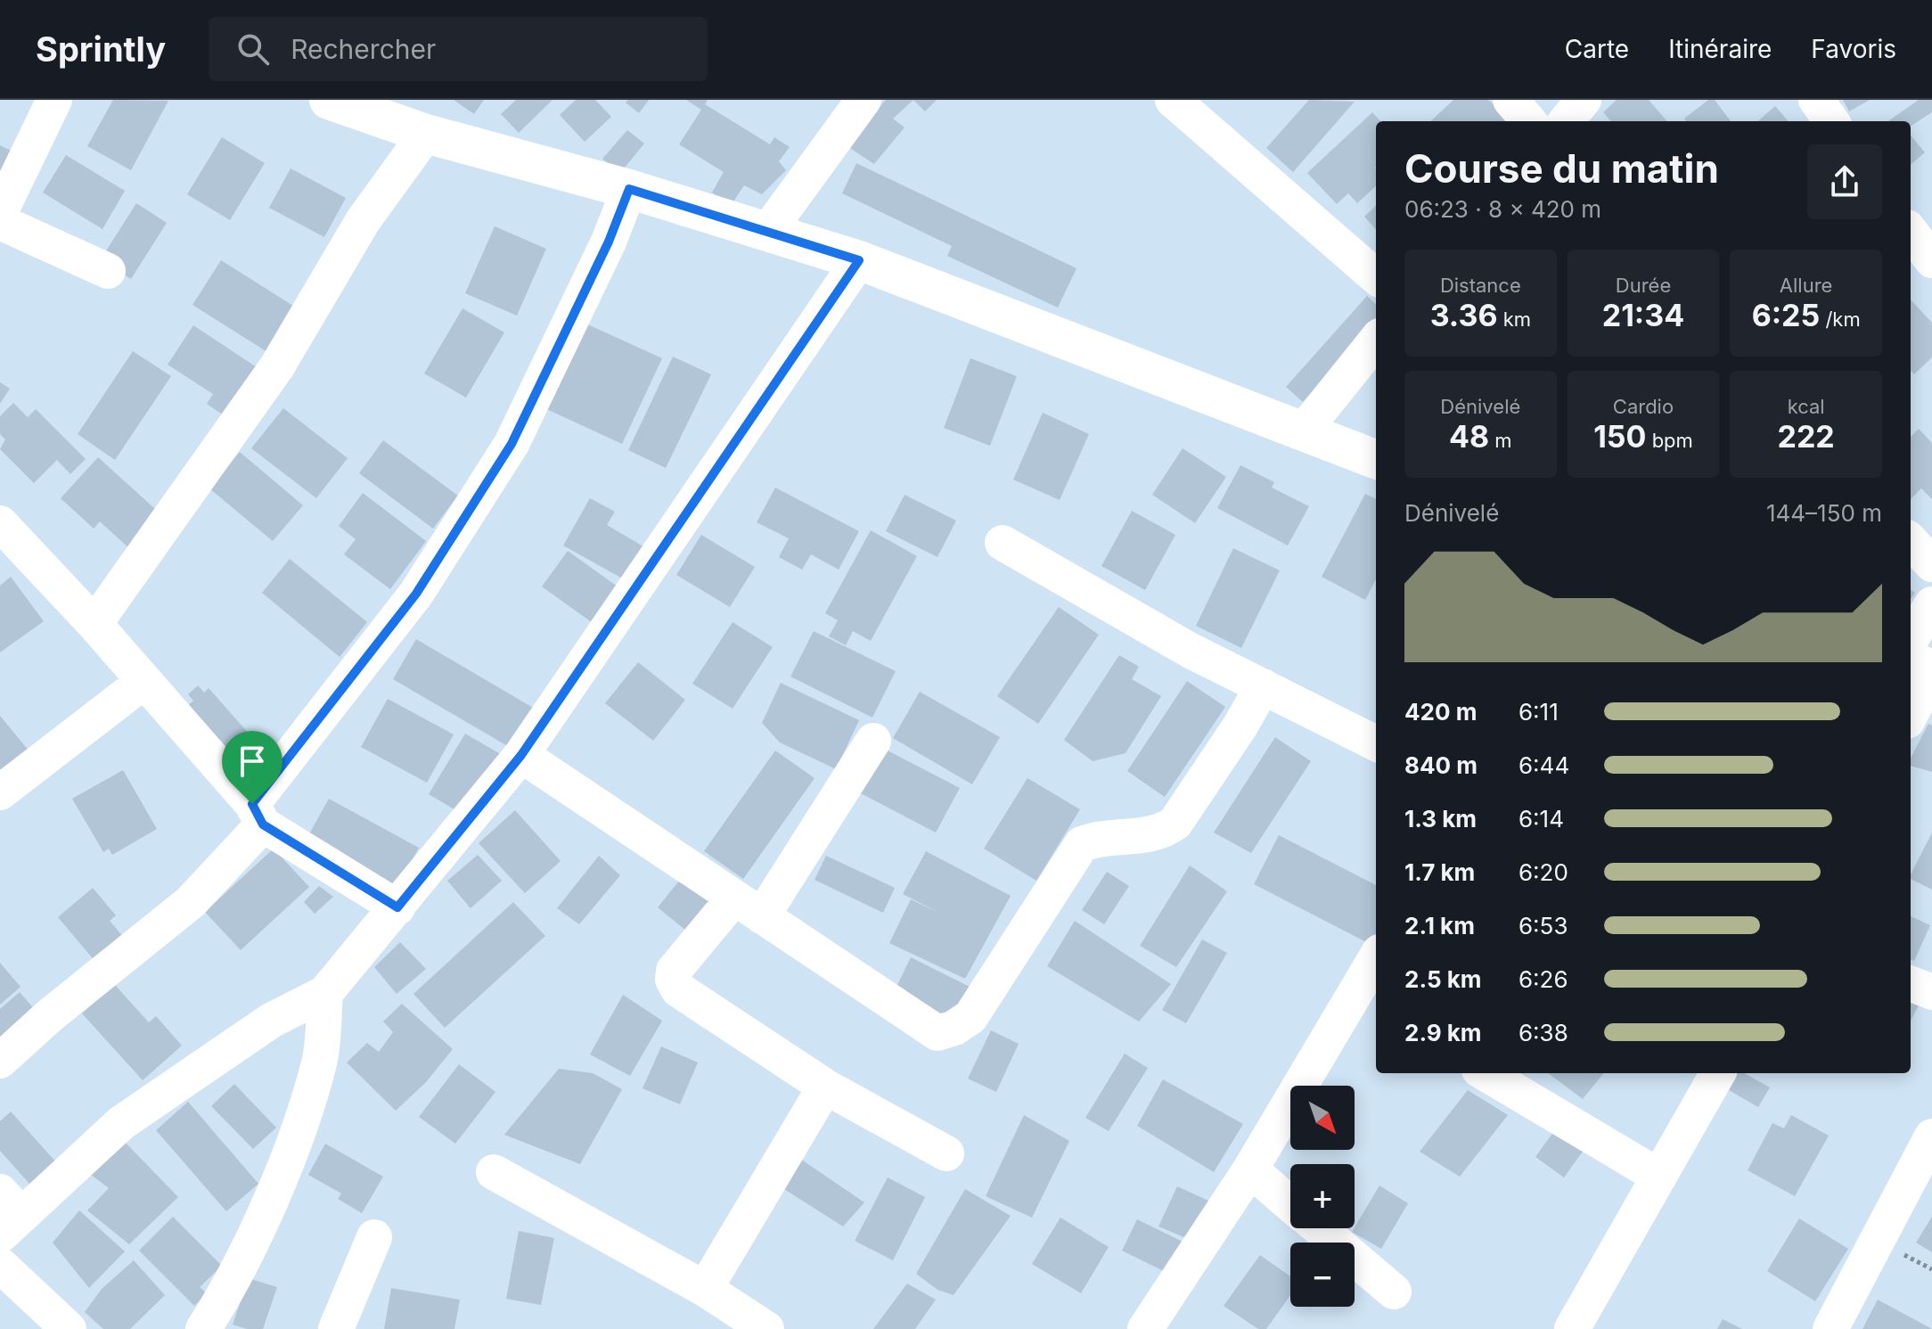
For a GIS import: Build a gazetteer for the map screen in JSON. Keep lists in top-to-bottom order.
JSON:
{
  "north": "bottom right",
  "page": {
    "header": "Sprintly",
    "search": "Rechercher",
    "nav": ["Carte", "Itinéraire", "Favoris"],
    "heading": ["Course du matin", "06:23 · 8 × 420 m"],
    "stats": [
      ["Distance", "3.36 km"],
      ["Durée", "21:34"],
      ["Allure", "6:25 /km"],
      ["Dénivelé", "48 m"],
      ["Cardio", "150 bpm"],
      ["kcal", "222"]
    ],
    "chart": ["Dénivelé", "144–150 m"],
    "list": [
      {
        "name": "420 m",
        "note": "6:11"
      },
      {
        "name": "840 m",
        "note": "6:44"
      },
      {
        "name": "1.3 km",
        "note": "6:14"
      },
      {
        "name": "1.7 km",
        "note": "6:20"
      },
      {
        "name": "2.1 km",
        "note": "6:53"
      },
      {
        "name": "2.5 km",
        "note": "6:26"
      },
      {
        "name": "2.9 km",
        "note": "6:38"
      }
    ],
    "map_buttons": ["+", "−"]
  }
}
